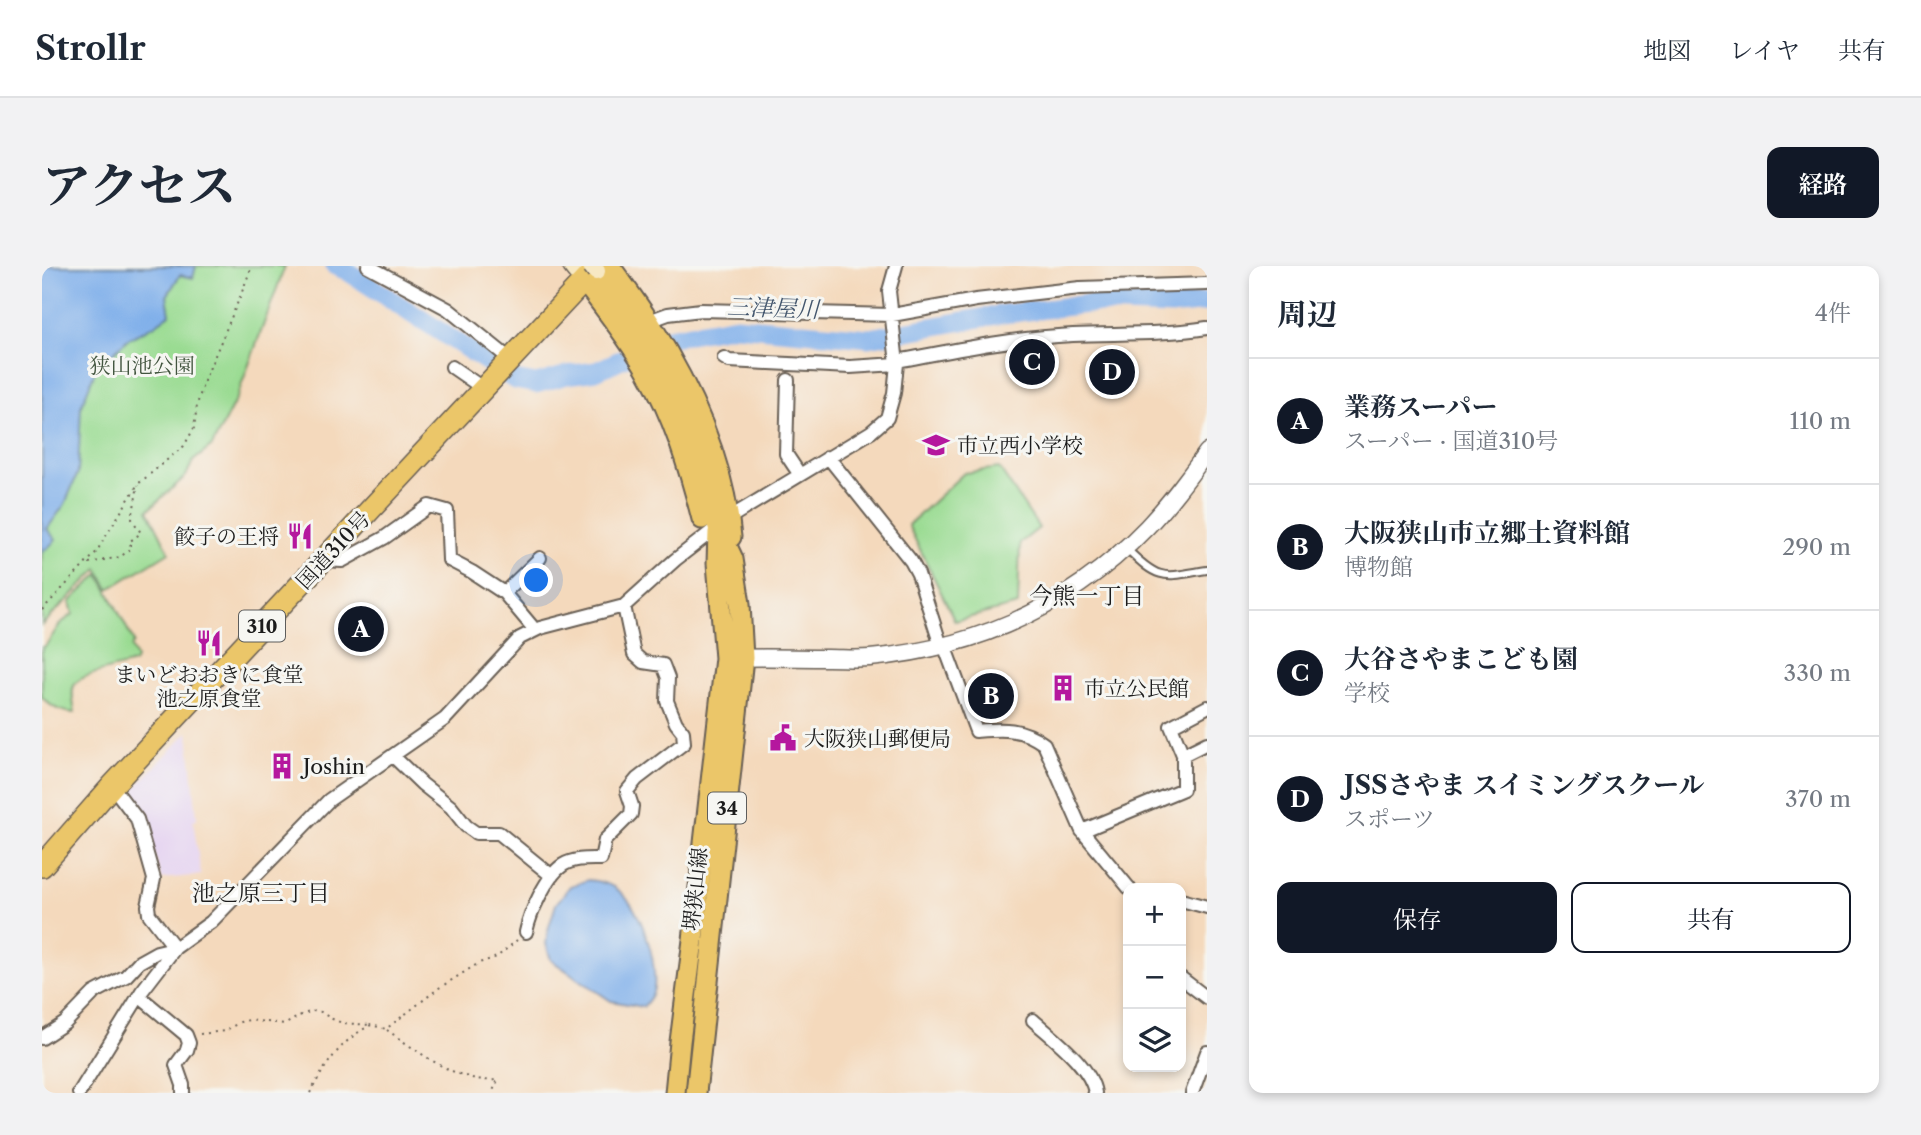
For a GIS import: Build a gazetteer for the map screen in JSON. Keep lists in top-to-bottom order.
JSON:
{
  "streets": {
    "highway": ["国道310号", "310"],
    "main road": ["34", "堺狭山線"]
  },
  "crossings": [
    ["国道310号", "堺狭山線"]
  ],
  "districts": ["今熊一丁目", "池之原三丁目"],
  "water": ["三津屋川"],
  "parks": ["狭山池公園"],
  "places": {
    "school or university": ["市立西小学校"],
    "restaurant": ["餃子の王将", "まいどおおきに食堂 池之原食堂"],
    "building": ["市立公民館", "Joshin"],
    "public building": ["大阪狭山郵便局"]
  },
  "page": {
    "header": "Strollr",
    "nav": ["地図", "レイヤ", "共有"],
    "title": "アクセス",
    "buttons": [
      "経路",
      ["保存", "共有"]
    ],
    "heading": ["周辺", "4件"],
    "pins": [
      "C",
      "D",
      "A",
      "B"
    ],
    "list": [
      {
        "mark": "A",
        "name": "業務スーパー",
        "note": "スーパー · 国道310号",
        "value": "110 m"
      },
      {
        "mark": "B",
        "name": "大阪狭山市立郷土資料館",
        "note": "博物館",
        "value": "290 m"
      },
      {
        "mark": "C",
        "name": "大谷さやまこども園",
        "note": "学校",
        "value": "330 m"
      },
      {
        "mark": "D",
        "name": "JSSさやま スイミングスクール",
        "note": "スポーツ",
        "value": "370 m"
      }
    ],
    "map_buttons": ["+", "−"]
  }
}
